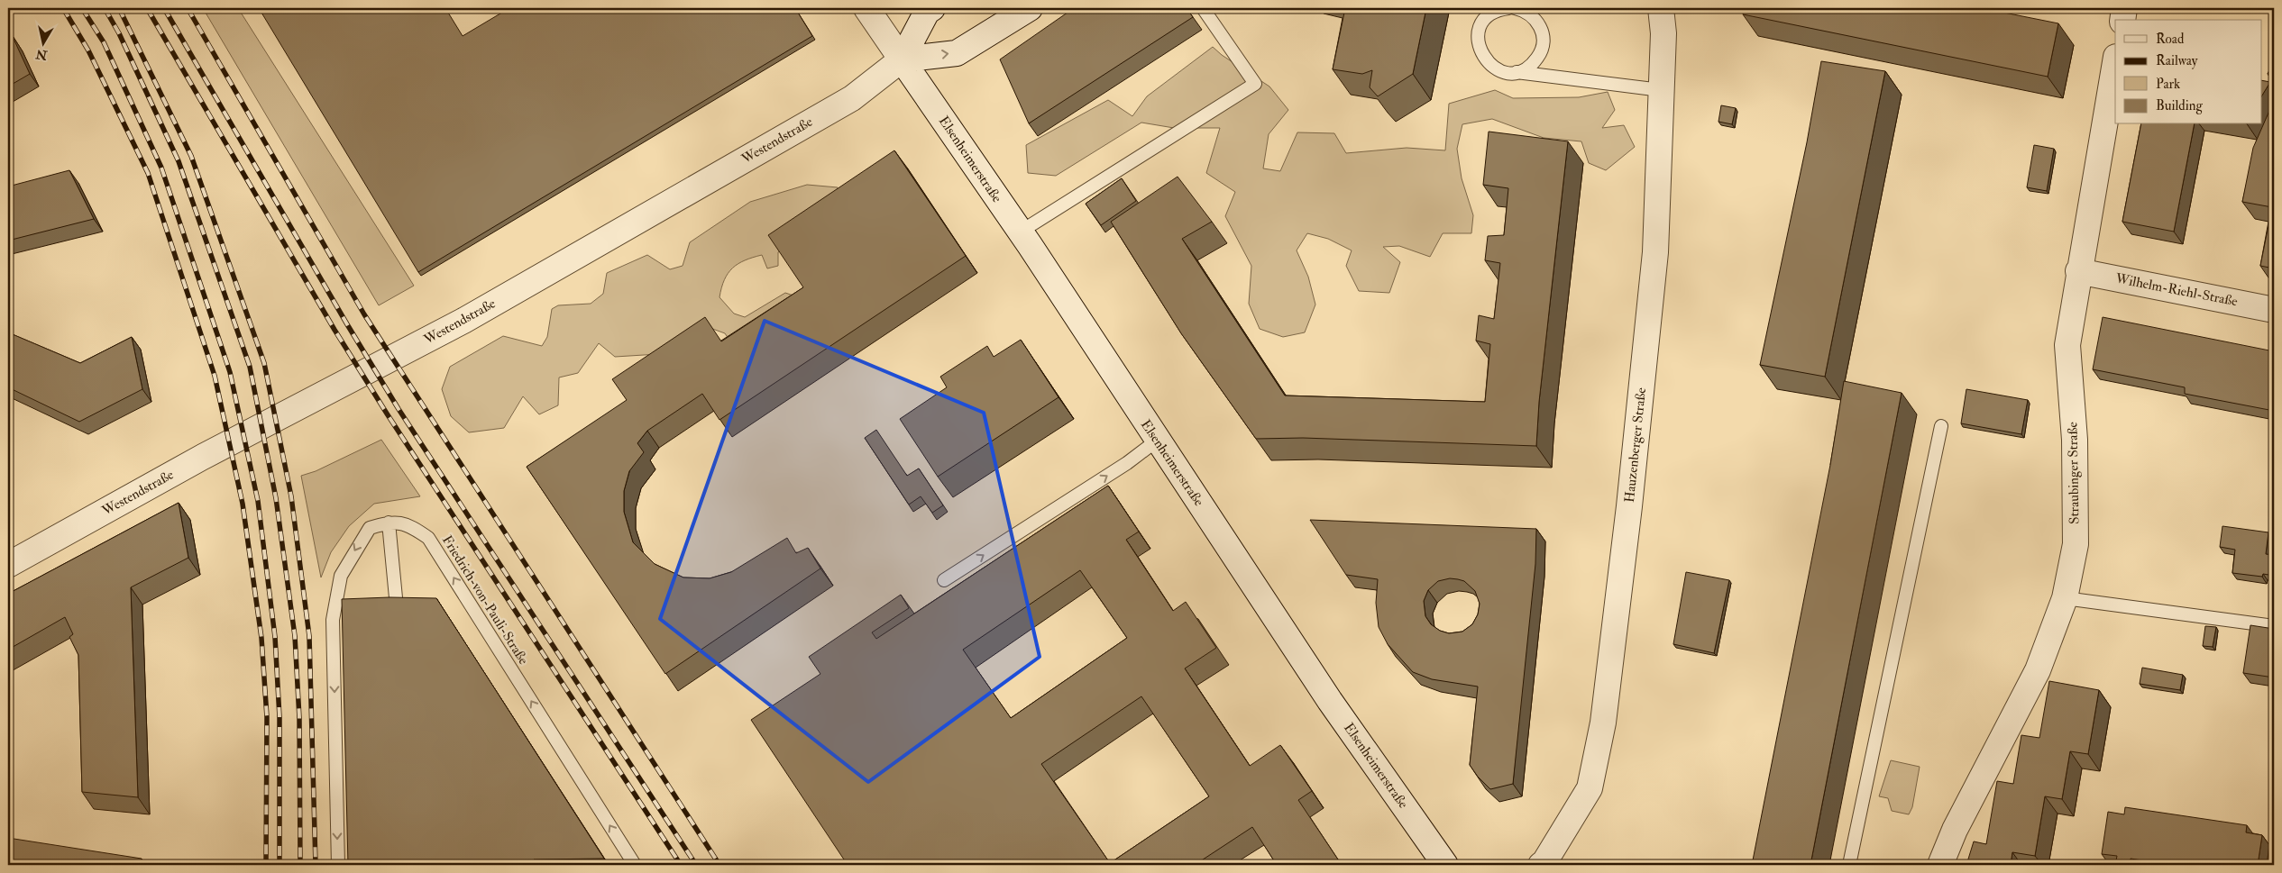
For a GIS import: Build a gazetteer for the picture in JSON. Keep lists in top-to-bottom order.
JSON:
{
  "streets": {
    "street": [
      "Westendstraße",
      "Elsenheimerstraße",
      "Wilhelm-Riehl-Straße",
      "Hauzenberger Straße",
      "Straubinger Straße"
    ],
    "lane": ["Friedrich-von-Pauli-Straße"]
  },
  "crossings": [
    ["Westendstraße", "Elsenheimerstraße"],
    ["Wilhelm-Riehl-Straße", "Straubinger Straße"]
  ],
  "legend": [
    "Road",
    "Railway",
    "Park",
    "Building"
  ],
  "north": "bottom"
}
